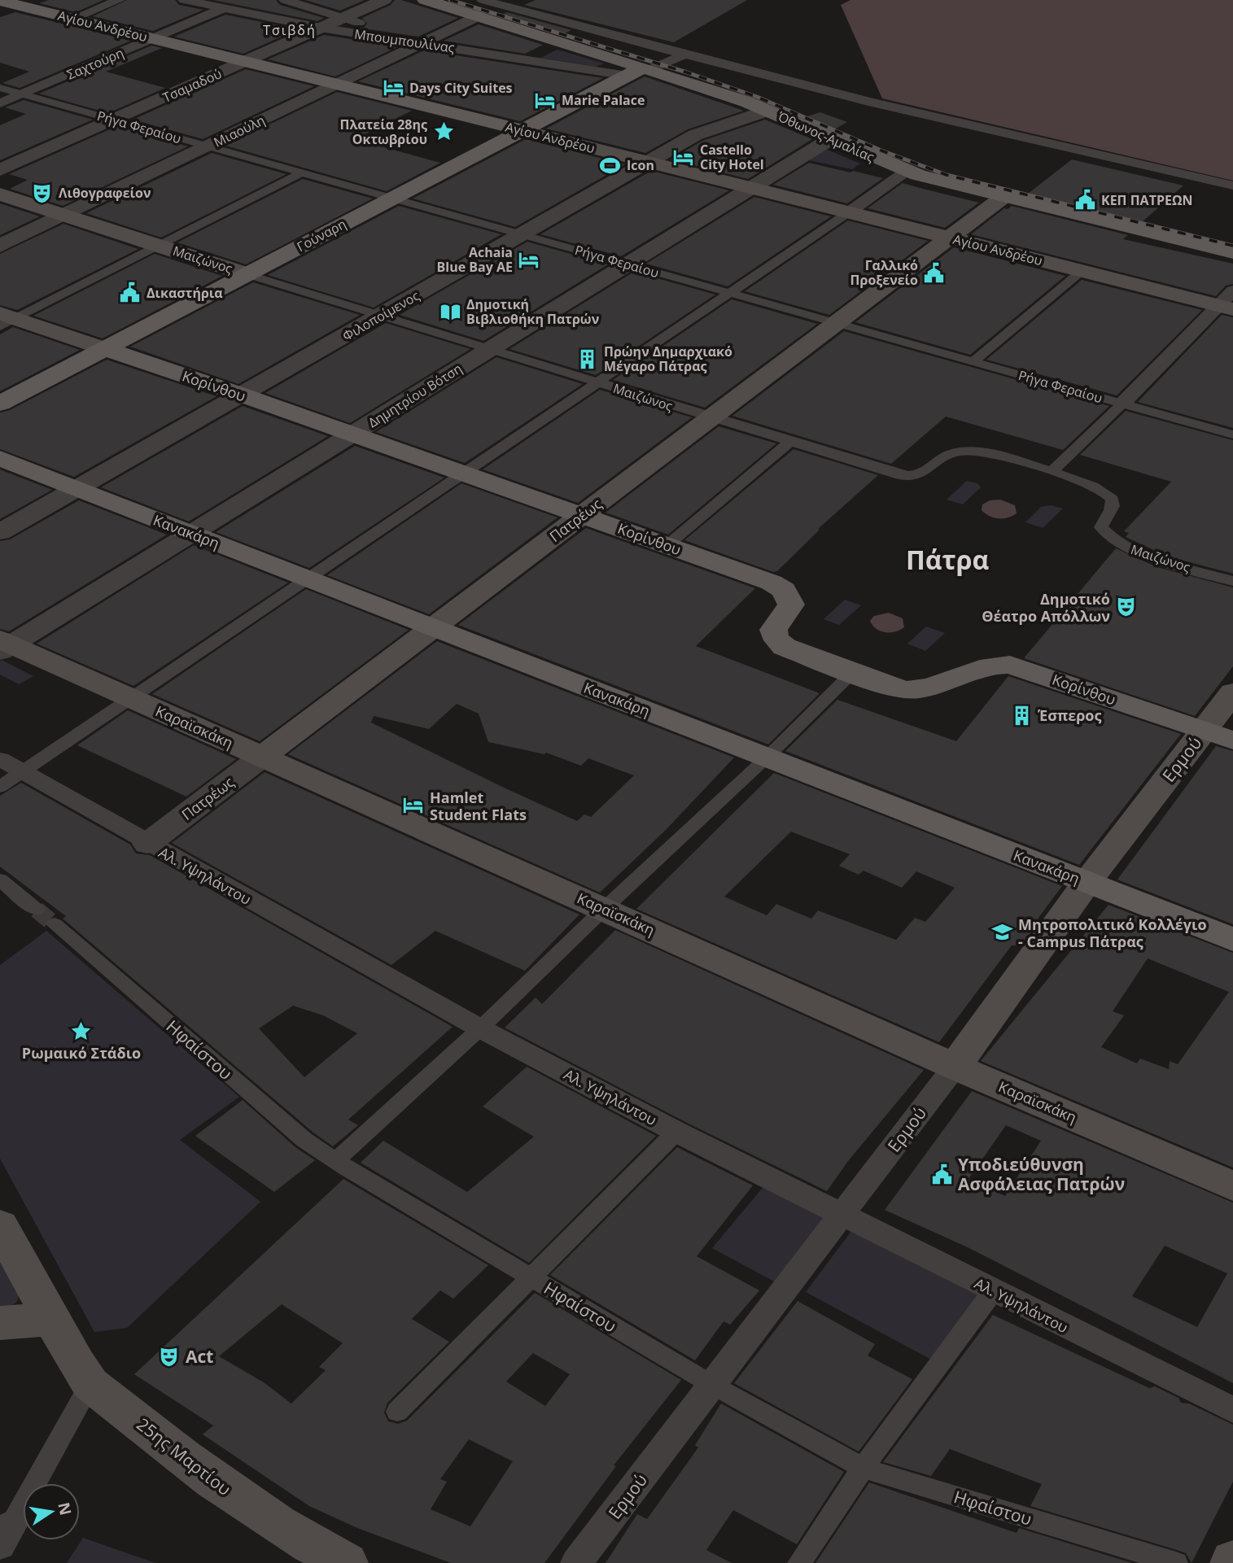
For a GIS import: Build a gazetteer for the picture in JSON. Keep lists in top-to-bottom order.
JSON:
{
  "streets": {
    "main road": [
      "Αγίου Ανδρέου",
      "Όθωνος-Αμαλίας",
      "Γούναρη",
      "Μαιζώνος",
      "Κορίνθου",
      "Πατρέως",
      "Κανακάρη",
      "Καραϊσκάκη",
      "Ερμού",
      "25ης Μαρτίου"
    ],
    "street": [
      "Μπουμπουλίνας",
      "Σαχτούρη",
      "Τσαμαδού",
      "Ρήγα Φεραίου",
      "Μιαούλη",
      "Φιλοποίμενος",
      "Δημητρίου Βότση",
      "Αλ. Υψηλάντου",
      "Ηφαίστου"
    ]
  },
  "crossings": [
    ["Αγίου Ανδρέου", "Σαχτούρη"],
    ["Αγίου Ανδρέου", "Τσαμαδού"],
    ["Αγίου Ανδρέου", "Μιαούλη"],
    ["Αγίου Ανδρέου", "Γούναρη"],
    ["Αγίου Ανδρέου", "Φιλοποίμενος"],
    ["Αγίου Ανδρέου", "Δημητρίου Βότση"],
    ["Αγίου Ανδρέου", "Πατρέως"],
    ["Μπουμπουλίνας", "Σαχτούρη"],
    ["Μπουμπουλίνας", "Τσαμαδού"],
    ["Μπουμπουλίνας", "Μιαούλη"],
    ["Μπουμπουλίνας", "Όθωνος-Αμαλίας"],
    ["Μπουμπουλίνας", "Γούναρη"],
    ["Σαχτούρη", "Ρήγα Φεραίου"],
    ["Τσαμαδού", "Ρήγα Φεραίου"],
    ["Ρήγα Φεραίου", "Μιαούλη"],
    ["Ρήγα Φεραίου", "Γούναρη"],
    ["Ρήγα Φεραίου", "Φιλοποίμενος"],
    ["Ρήγα Φεραίου", "Δημητρίου Βότση"],
    ["Ρήγα Φεραίου", "Πατρέως"],
    ["Μιαούλη", "Όθωνος-Αμαλίας"],
    ["Μιαούλη", "Μαιζώνος"],
    ["Όθωνος-Αμαλίας", "Γούναρη"],
    ["Όθωνος-Αμαλίας", "Φιλοποίμενος"],
    ["Όθωνος-Αμαλίας", "Δημητρίου Βότση"],
    ["Όθωνος-Αμαλίας", "Πατρέως"],
    ["Γούναρη", "Μαιζώνος"],
    ["Γούναρη", "Κορίνθου"],
    ["Μαιζώνος", "Φιλοποίμενος"],
    ["Μαιζώνος", "Δημητρίου Βότση"],
    ["Μαιζώνος", "Πατρέως"],
    ["Φιλοποίμενος", "Κορίνθου"],
    ["Φιλοποίμενος", "Κανακάρη"],
    ["Κορίνθου", "Δημητρίου Βότση"],
    ["Κορίνθου", "Πατρέως"],
    ["Κορίνθου", "Ερμού"],
    ["Δημητρίου Βότση", "Κανακάρη"],
    ["Δημητρίου Βότση", "Καραϊσκάκη"],
    ["Πατρέως", "Κανακάρη"],
    ["Πατρέως", "Καραϊσκάκη"],
    ["Πατρέως", "Αλ. Υψηλάντου"],
    ["Κανακάρη", "Ερμού"],
    ["Καραϊσκάκη", "Ερμού"],
    ["Ερμού", "Αλ. Υψηλάντου"],
    ["Ερμού", "Ηφαίστου"]
  ],
  "districts": ["Τσιβδή", "Πάτρα"],
  "places": {
    "hotel": [
      "Days City Suites",
      "Marie Palace",
      "Castello City Hotel",
      "Achaia Blue Bay AE",
      "Hamlet Student Flats"
    ],
    "place": ["Πλατεία 28ης Οκτωβρίου", "Ρωμαικό Στάδιο"],
    "sports": ["Icon"],
    "theatre": ["Λιθογραφείον", "Δημοτικό Θέατρο Απόλλων", "Act"],
    "public building": [
      "ΚΕΠ ΠΑΤΡΕΩΝ",
      "Γαλλικό Προξενείο",
      "Δικαστήρια",
      "Υποδιεύθυνση Ασφάλειας Πατρών"
    ],
    "library": ["Δημοτική Βιβλιοθήκη Πατρών"],
    "building": ["Πρώην Δημαρχιακό Μέγαρο Πάτρας", "Έσπερος"],
    "school or university": ["Μητροπολιτικό Κολλέγιο - Campus Πάτρας"]
  },
  "north": "right"
}
